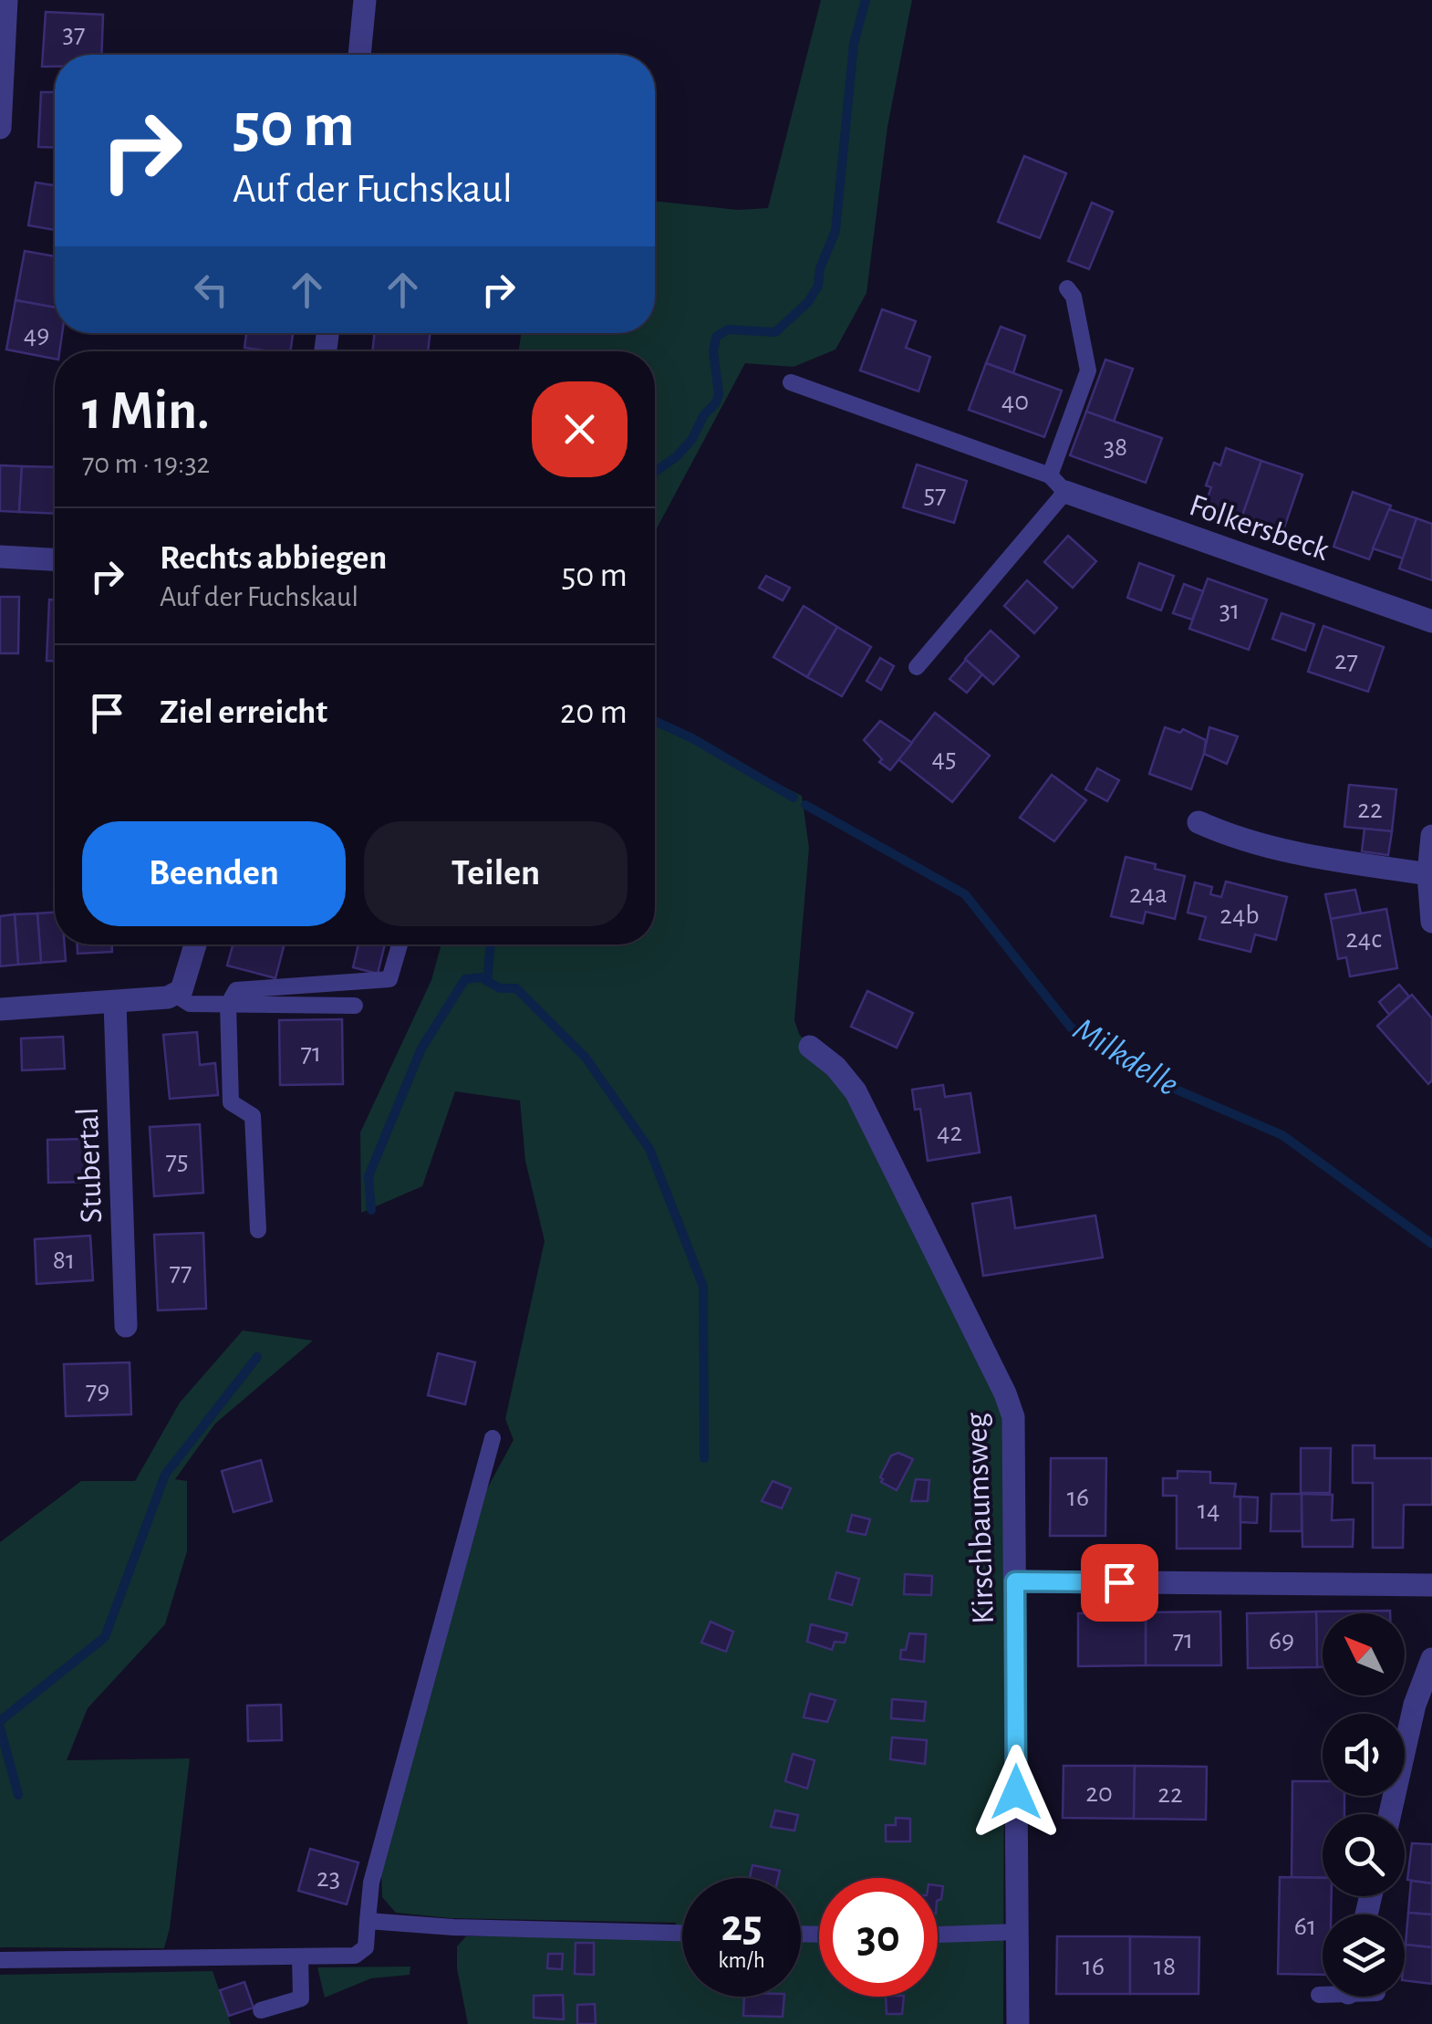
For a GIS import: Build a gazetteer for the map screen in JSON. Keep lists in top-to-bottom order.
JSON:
{
  "streets": {
    "street": ["Folkersbeck", "Stubertal", "Kirschbaumsweg"]
  },
  "water": ["Milkdelle"],
  "house_numbers": [
    "37",
    "49",
    "40",
    "38",
    "57",
    "31",
    "27",
    "45",
    "22",
    "24a",
    "24b",
    "24c",
    "71",
    "42",
    "75",
    "81",
    "77",
    "79",
    "16",
    "14",
    "71",
    "69",
    "20",
    "22",
    "23",
    "61",
    "16",
    "18"
  ],
  "north": "top left",
  "page": {
    "turn": ["50 m", "Auf der Fuchskaul"],
    "heading": ["1 Min.", "70 m · 19:32"],
    "list": [
      {
        "name": "Rechts abbiegen",
        "note": "Auf der Fuchskaul",
        "value": "50 m"
      },
      {
        "name": "Ziel erreicht",
        "value": "20 m"
      }
    ],
    "buttons": ["Beenden", "Teilen"],
    "speed": "25 km/h",
    "limit": "30"
  }
}
